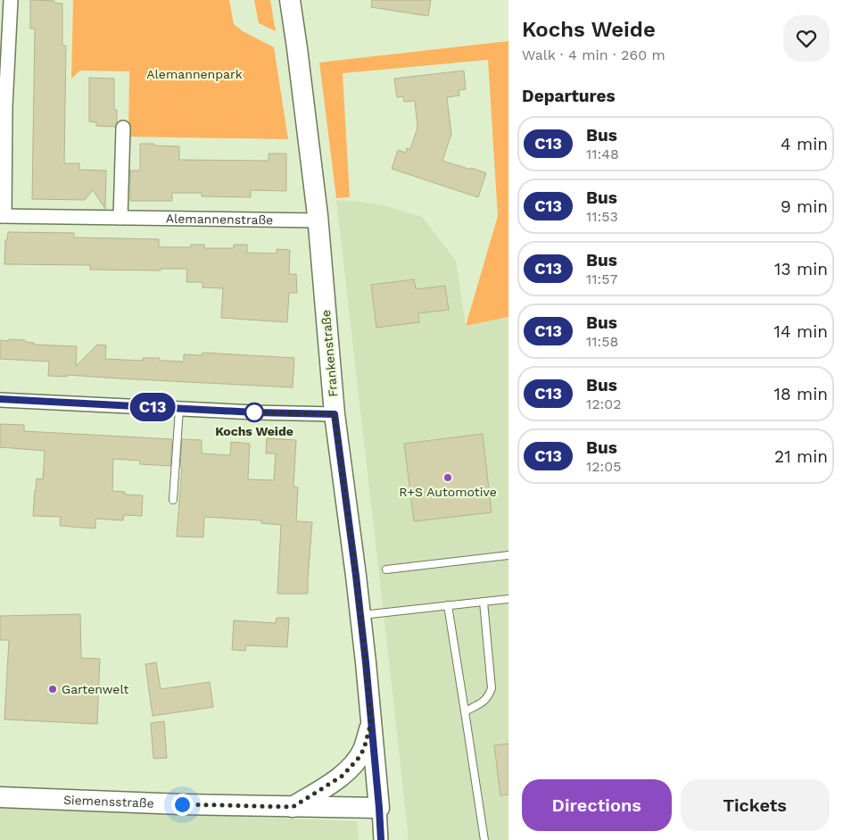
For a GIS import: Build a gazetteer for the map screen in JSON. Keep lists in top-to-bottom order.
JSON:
{
  "streets": {
    "street": ["Alemannenstraße", "Frankenstraße", "Siemensstraße"]
  },
  "crossings": [
    ["Alemannenstraße", "Frankenstraße"],
    ["Frankenstraße", "Siemensstraße"]
  ],
  "parks": ["Alemannenpark"],
  "places": ["Kochs Weide", "R+S Automotive", "Gartenwelt"],
  "lines": ["bus line C13"],
  "page": {
    "on_map": "C13",
    "heading": [
      ["Kochs Weide", "Walk · 4 min · 260 m"],
      "Departures"
    ],
    "list": [
      {
        "mark": "C13",
        "name": "Bus",
        "note": "11:48",
        "value": "4 min"
      },
      {
        "mark": "C13",
        "name": "Bus",
        "note": "11:53",
        "value": "9 min"
      },
      {
        "mark": "C13",
        "name": "Bus",
        "note": "11:57",
        "value": "13 min"
      },
      {
        "mark": "C13",
        "name": "Bus",
        "note": "11:58",
        "value": "14 min"
      },
      {
        "mark": "C13",
        "name": "Bus",
        "note": "12:02",
        "value": "18 min"
      },
      {
        "mark": "C13",
        "name": "Bus",
        "note": "12:05",
        "value": "21 min"
      }
    ],
    "buttons": ["Directions", "Tickets"]
  }
}
